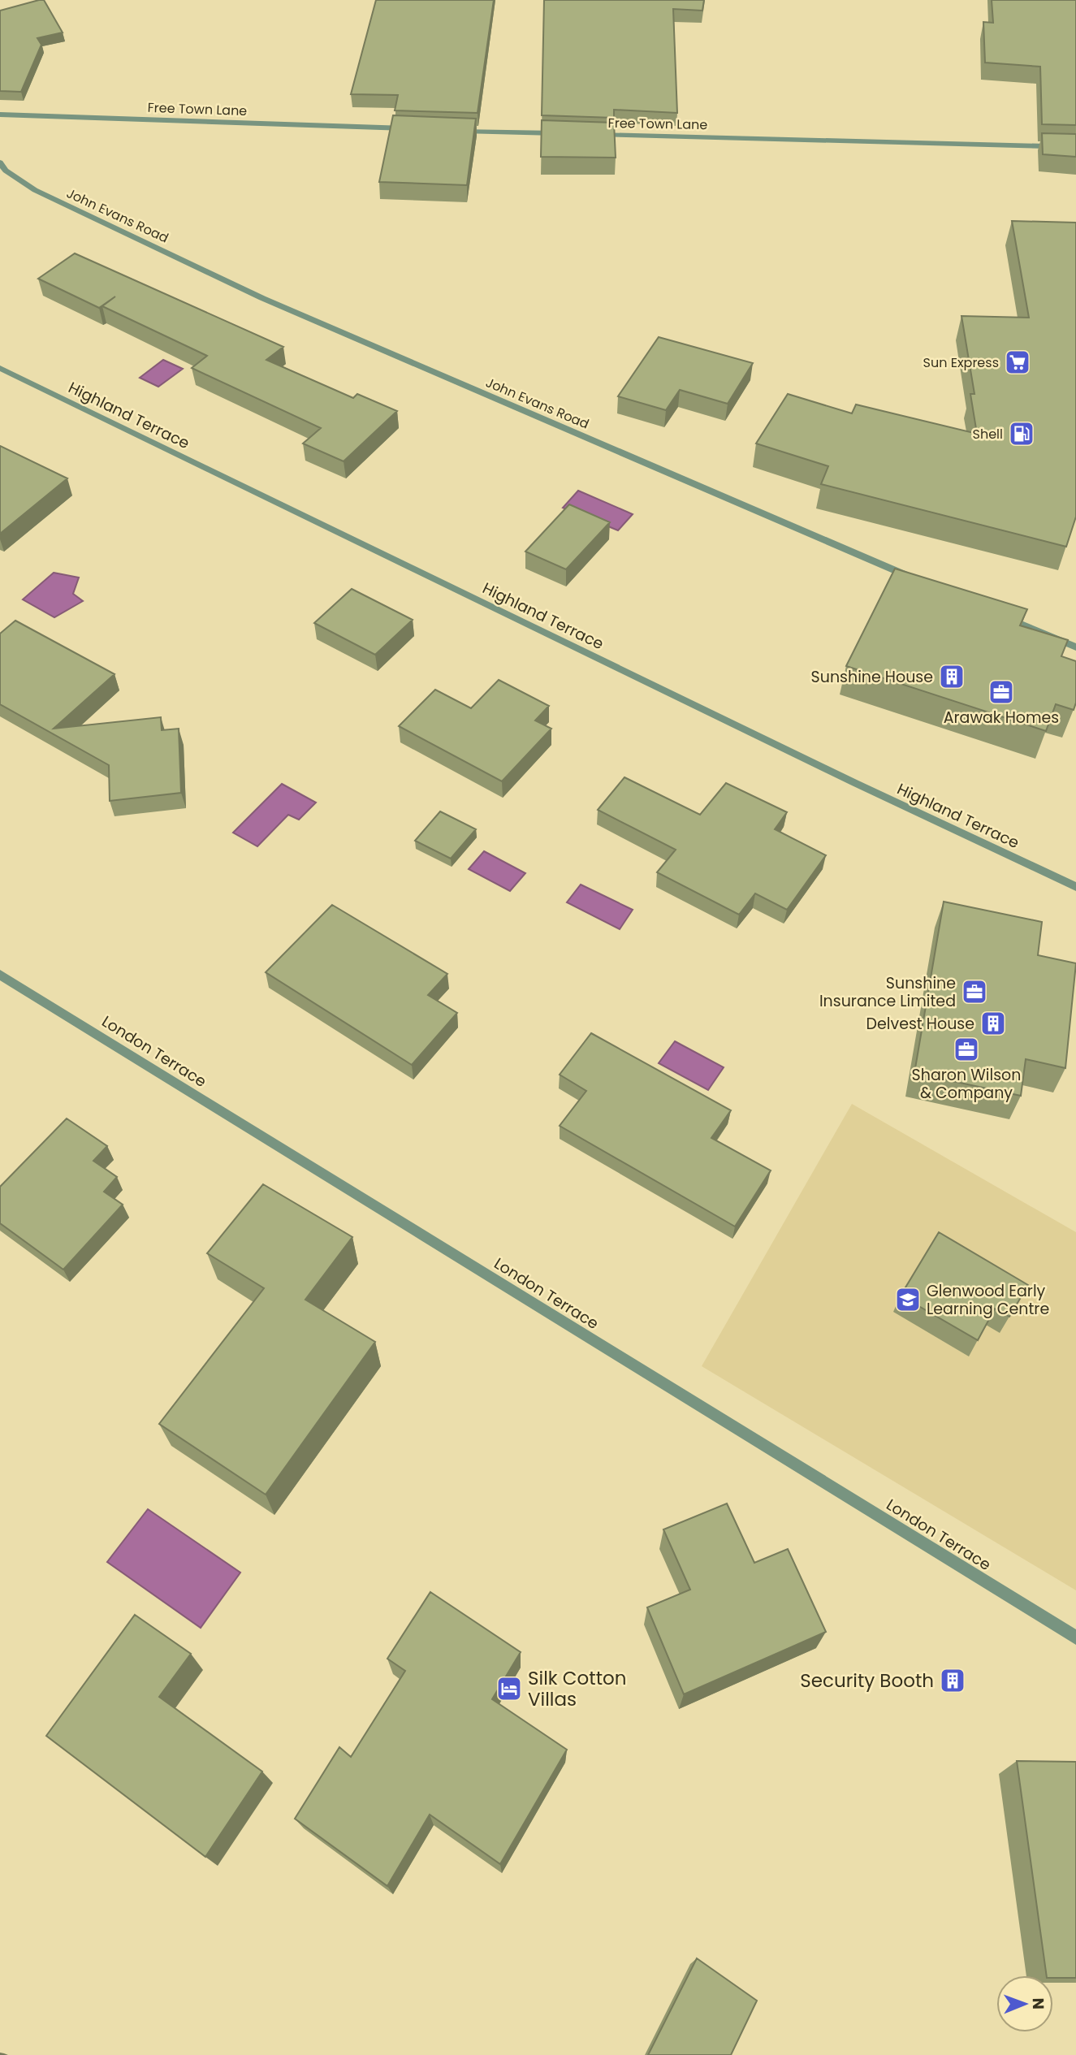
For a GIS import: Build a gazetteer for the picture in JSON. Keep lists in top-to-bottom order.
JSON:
{
  "streets": {
    "street": [
      "Free Town Lane",
      "John Evans Road",
      "Highland Terrace",
      "London Terrace"
    ]
  },
  "places": {
    "supermarket": ["Sun Express"],
    "fuel station": ["Shell"],
    "building": ["Sunshine House", "Delvest House", "Security Booth"],
    "office": ["Arawak Homes", "Sunshine Insurance Limited", "Sharon Wilson & Company"],
    "school or university": ["Glenwood Early Learning Centre"],
    "hotel": ["Silk Cotton Villas"]
  },
  "north": "right"
}
